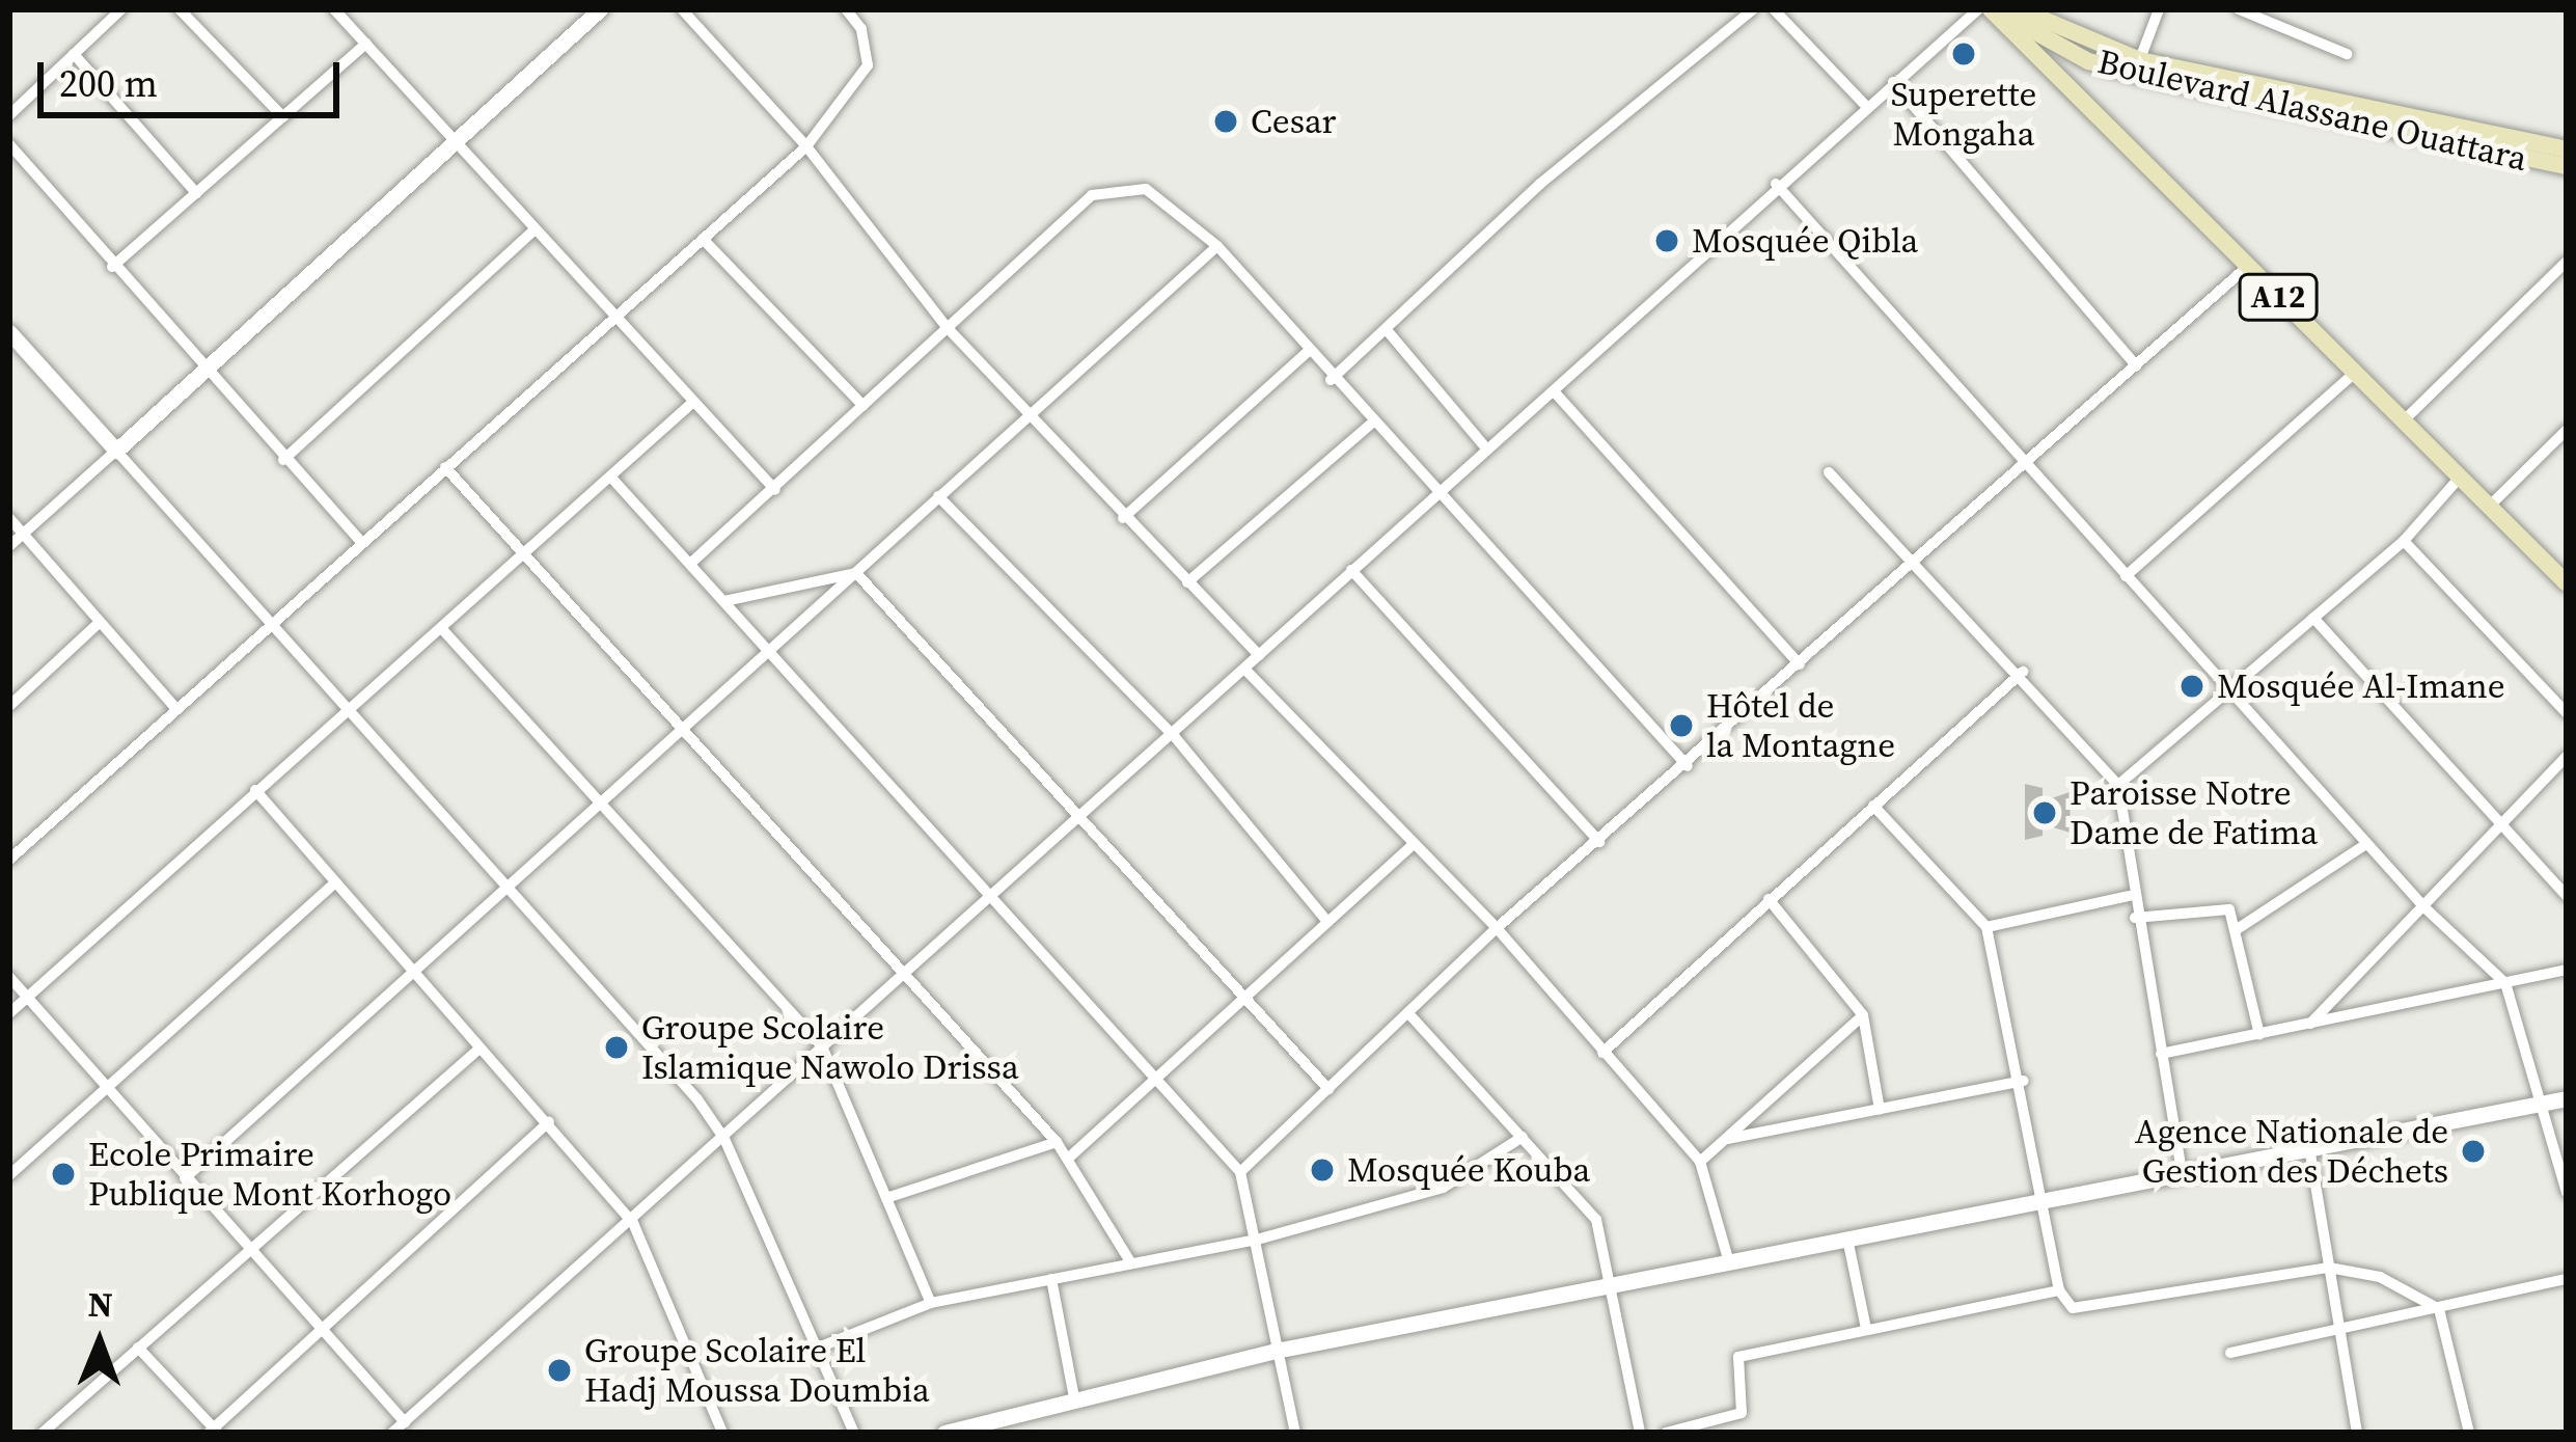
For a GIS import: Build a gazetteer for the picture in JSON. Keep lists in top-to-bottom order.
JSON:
{
  "streets": {
    "main road": ["Boulevard Alassane Ouattara", "A12"]
  },
  "crossings": [
    ["Boulevard Alassane Ouattara", "A12"]
  ],
  "places": [
    "Superette Mongaha",
    "Cesar",
    "Mosquée Qibla",
    "Mosquée Al-Imane",
    "Hôtel de la Montagne",
    "Paroisse Notre Dame de Fatima",
    "Groupe Scolaire Islamique Nawolo Drissa",
    "Agence Nationale de Gestion des Déchets",
    "Mosquée Kouba",
    "Ecole Primaire Publique Mont Korhogo",
    "Groupe Scolaire El Hadj Moussa Doumbia"
  ],
  "scale_bar": "200 m",
  "north": "top"
}
